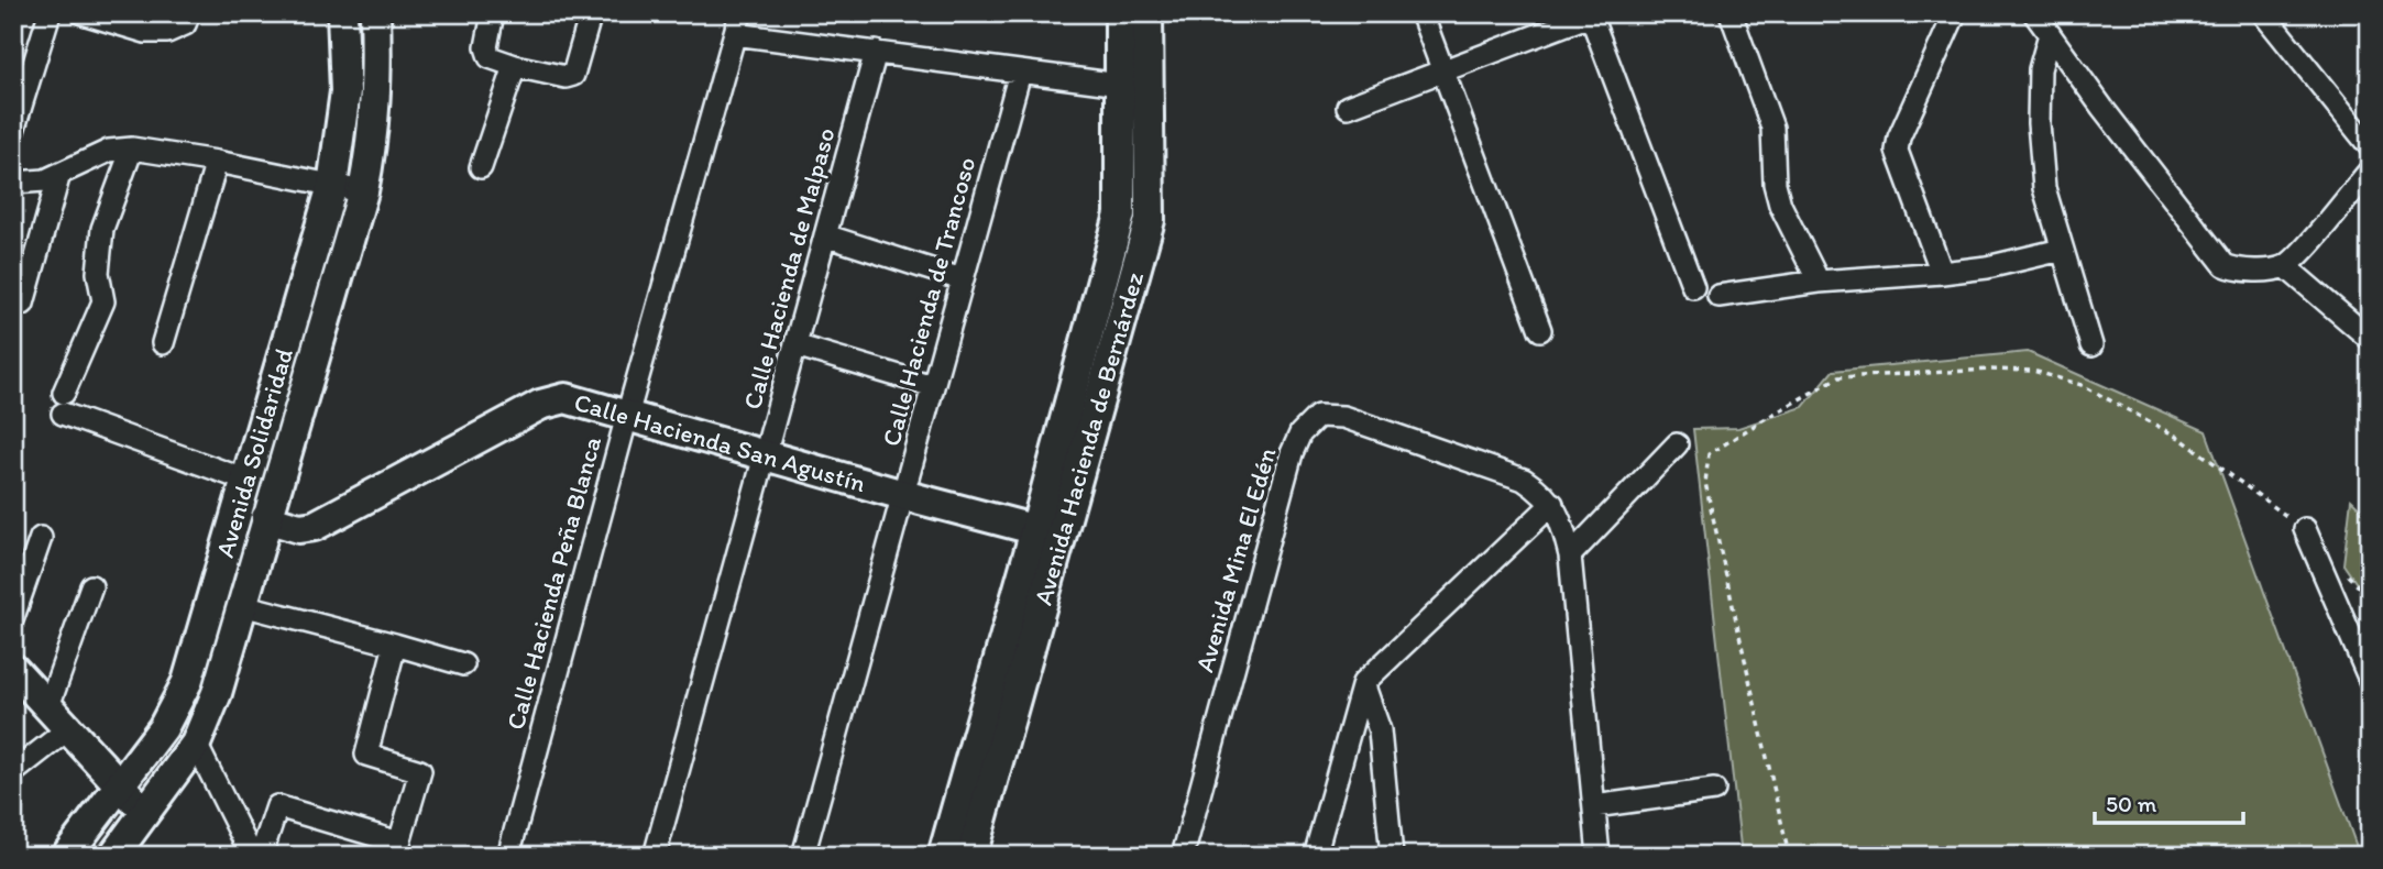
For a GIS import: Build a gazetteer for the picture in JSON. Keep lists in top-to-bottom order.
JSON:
{
  "streets": {
    "street": [
      "Calle Hacienda de Malpaso",
      "Calle Hacienda de Trancoso",
      "Avenida Hacienda de Bernárdez",
      "Calle Hacienda San Agustín",
      "Avenida Solidaridad",
      "Avenida Mina El Edén",
      "Calle Hacienda Peña Blanca"
    ]
  },
  "crossings": [
    ["Calle Hacienda de Malpaso", "Calle Hacienda San Agustín"],
    ["Calle Hacienda de Trancoso", "Calle Hacienda San Agustín"],
    ["Avenida Hacienda de Bernárdez", "Calle Hacienda San Agustín"],
    ["Calle Hacienda San Agustín", "Avenida Solidaridad"],
    ["Calle Hacienda San Agustín", "Calle Hacienda Peña Blanca"]
  ],
  "scale_bar": "50 m"
}
